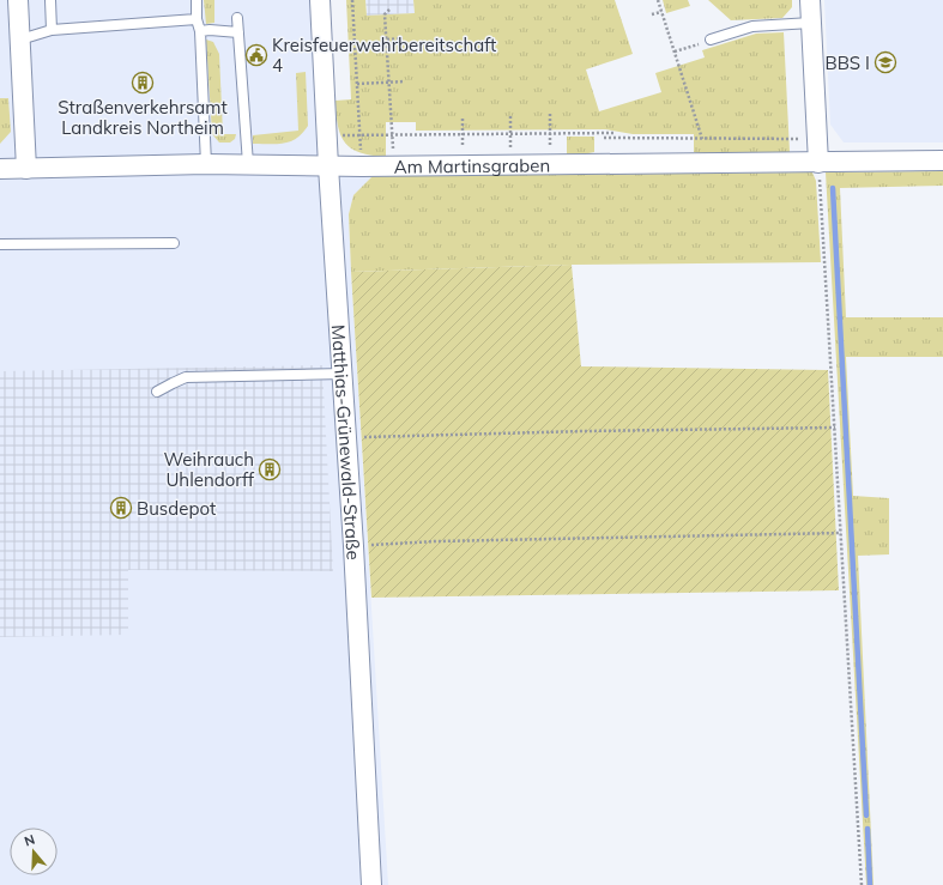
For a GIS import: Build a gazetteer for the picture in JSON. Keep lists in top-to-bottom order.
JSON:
{
  "streets": {
    "street": ["Am Martinsgraben", "Matthias-Grünewald-Straße"]
  },
  "crossings": [
    ["Am Martinsgraben", "Matthias-Grünewald-Straße"]
  ],
  "places": {
    "public building": ["Kreisfeuerwehrbereitschaft 4"],
    "school or university": ["BBS I"],
    "building": ["Straßenverkehrsamt Landkreis Northeim", "Weihrauch Uhlendorff", "Busdepot"]
  },
  "north": "top"
}
